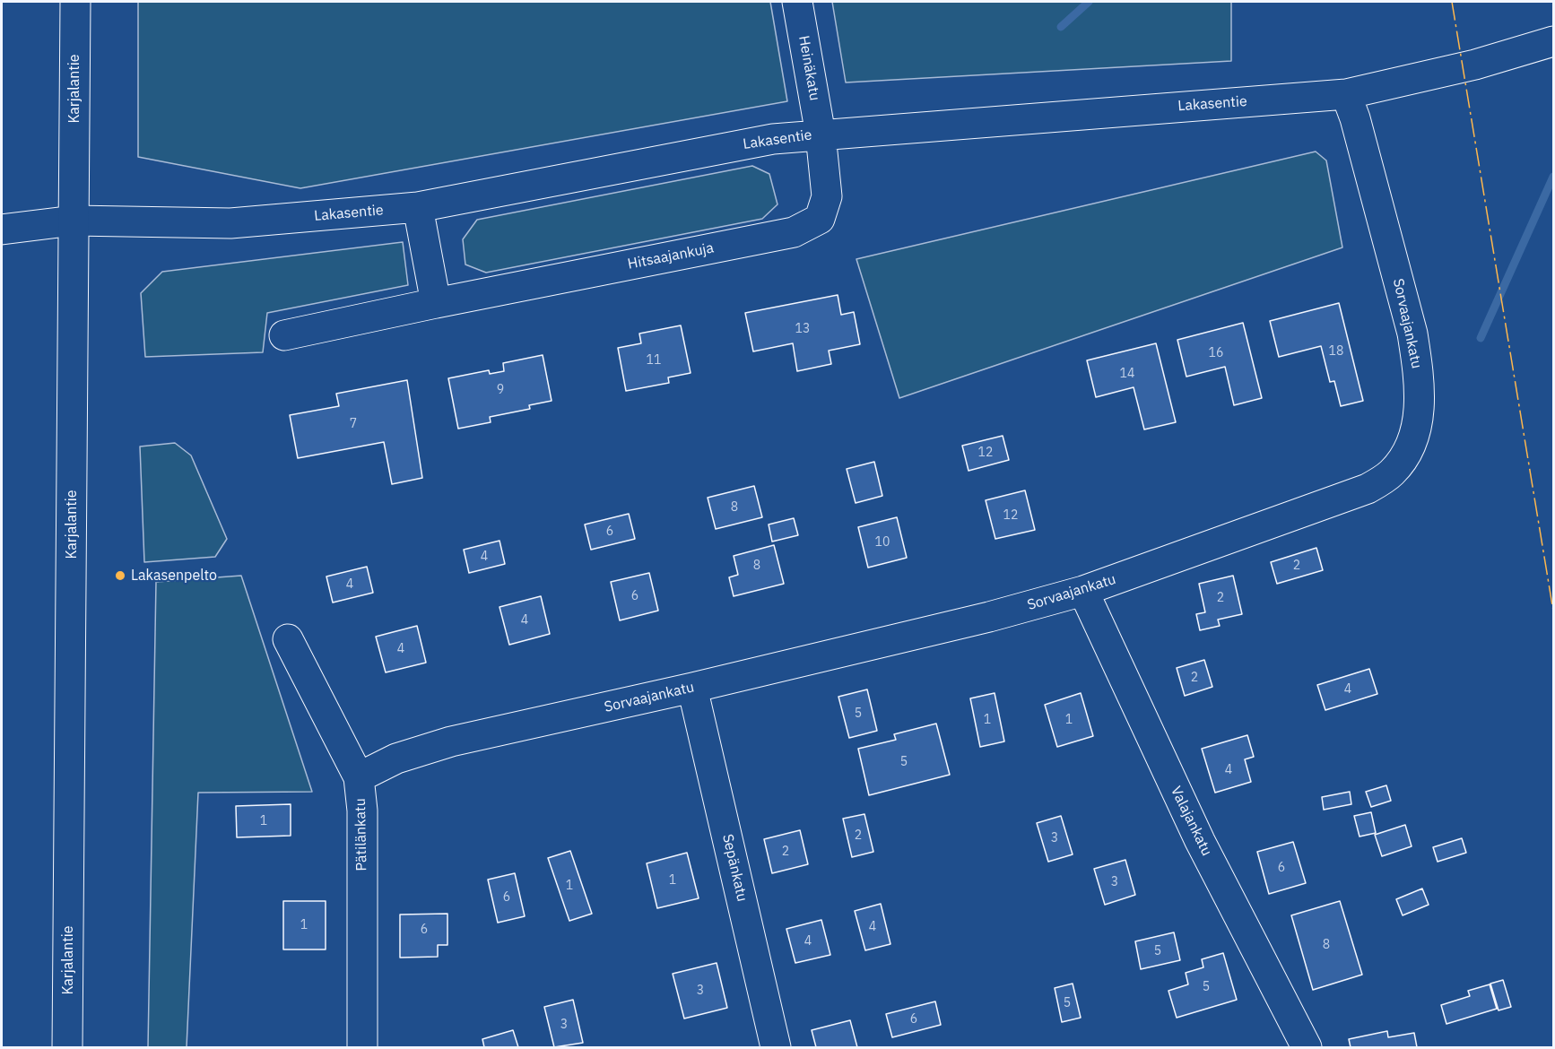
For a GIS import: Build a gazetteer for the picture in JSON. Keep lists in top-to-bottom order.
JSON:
{
  "streets": {
    "street": [
      "Heinäkatu",
      "Karjalantie",
      "Lakasentie",
      "Hitsaajankuja",
      "Sorvaajankatu",
      "Valajankatu",
      "Pätilänkatu",
      "Sepänkatu"
    ]
  },
  "crossings": [
    ["Heinäkatu", "Lakasentie"],
    ["Heinäkatu", "Hitsaajankuja"],
    ["Karjalantie", "Lakasentie"],
    ["Lakasentie", "Hitsaajankuja"],
    ["Lakasentie", "Sorvaajankatu"],
    ["Sorvaajankatu", "Valajankatu"],
    ["Sorvaajankatu", "Pätilänkatu"],
    ["Sorvaajankatu", "Sepänkatu"]
  ],
  "places": ["Lakasenpelto"],
  "house_numbers": [
    "13",
    "18",
    "16",
    "11",
    "14",
    "9",
    "7",
    "12",
    "8",
    "12",
    "6",
    "10",
    "4",
    "8",
    "2",
    "4",
    "6",
    "2",
    "4",
    "4",
    "2",
    "4",
    "5",
    "1",
    "1",
    "5",
    "4",
    "1",
    "2",
    "3",
    "2",
    "6",
    "1",
    "3",
    "1",
    "6",
    "1",
    "4",
    "6",
    "4",
    "8",
    "5",
    "5",
    "3",
    "5",
    "6",
    "3"
  ]
}
